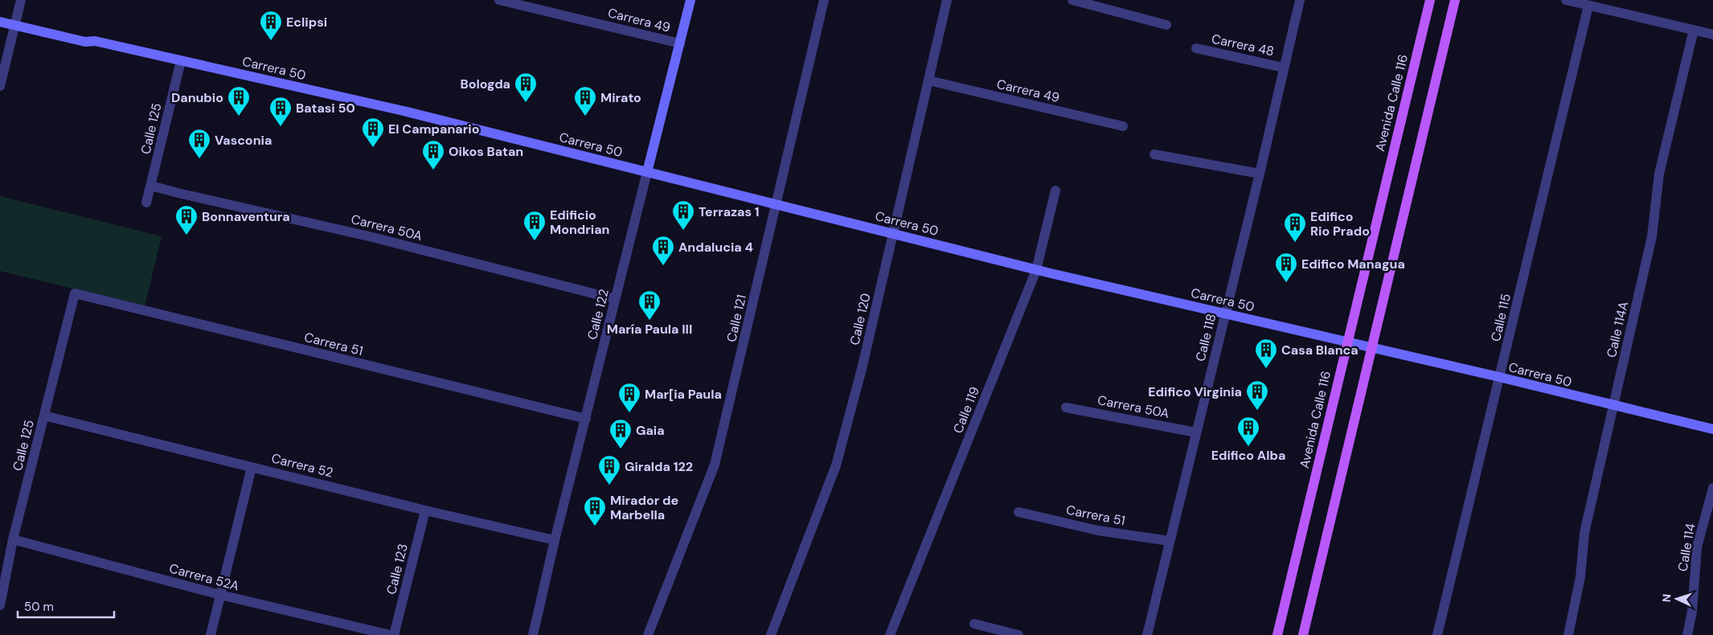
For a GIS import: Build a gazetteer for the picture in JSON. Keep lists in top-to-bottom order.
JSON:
{
  "streets": {
    "main road": ["Avenida Calle 116"],
    "street": [
      "Carrera 49",
      "Carrera 48",
      "Carrera 50",
      "Calle 125",
      "Carrera 50A",
      "Calle 122",
      "Calle 115",
      "Calle 121",
      "Calle 120",
      "Calle 114A",
      "Calle 118",
      "Carrera 51",
      "Calle 119",
      "Carrera 52",
      "Calle 114",
      "Calle 123",
      "Carrera 52A"
    ]
  },
  "crossings": [
    ["Carrera 49", "Calle 122"],
    ["Carrera 49", "Calle 120"],
    ["Carrera 48", "Calle 118"],
    ["Carrera 50", "Avenida Calle 116"],
    ["Carrera 50", "Calle 125"],
    ["Carrera 50", "Calle 122"],
    ["Carrera 50", "Calle 115"],
    ["Carrera 50", "Calle 121"],
    ["Carrera 50", "Calle 120"],
    ["Carrera 50", "Calle 114A"],
    ["Carrera 50", "Calle 118"],
    ["Carrera 50", "Calle 119"],
    ["Calle 125", "Carrera 50A"],
    ["Calle 125", "Carrera 51"],
    ["Calle 125", "Carrera 52"],
    ["Calle 125", "Carrera 52A"],
    ["Carrera 50A", "Calle 122"],
    ["Carrera 50A", "Calle 118"],
    ["Calle 122", "Carrera 51"],
    ["Calle 122", "Carrera 52"],
    ["Calle 118", "Carrera 51"],
    ["Carrera 52", "Calle 123"]
  ],
  "places": {
    "building": [
      "Eclipsi",
      "Bologda",
      "Danubio",
      "Mirato",
      "Batasi 50",
      "El Campanario",
      "Vasconia",
      "Oikos Batan",
      "Terrazas 1",
      "Bonnaventura",
      "Edificio Mondrian",
      "Edifico Rio Prado",
      "Andalucia 4",
      "Edifico Managua",
      "María Paula III",
      "Casa Blanca",
      "Edifico Virginia",
      "Mar[ia Paula",
      "Edifico Alba",
      "Gaia",
      "Giralda 122",
      "Mirador de Marbella"
    ]
  },
  "scale_bar": "50 m",
  "north": "left"
}
